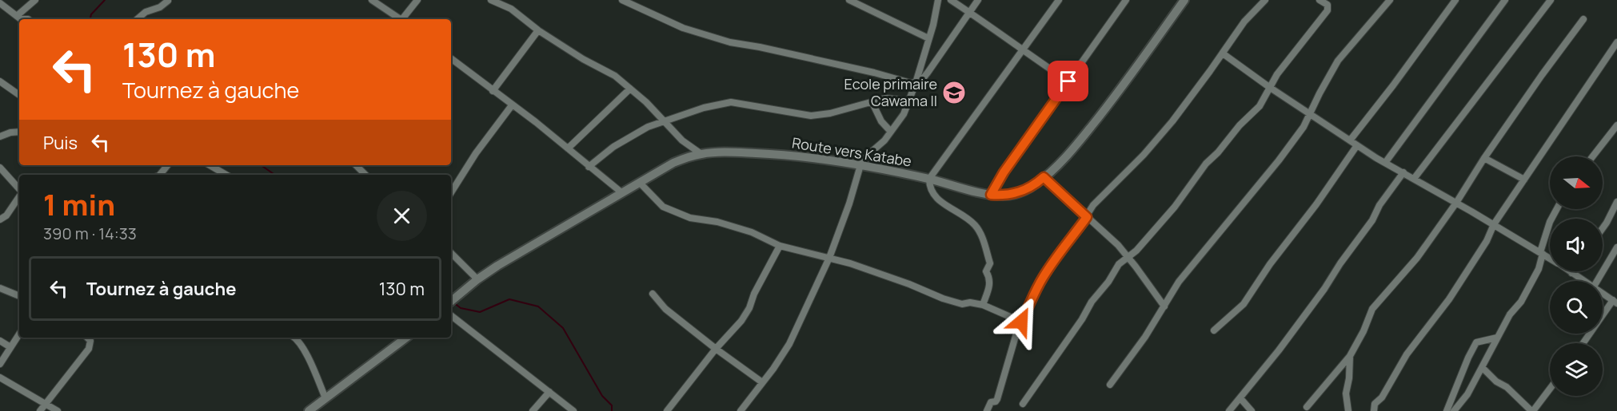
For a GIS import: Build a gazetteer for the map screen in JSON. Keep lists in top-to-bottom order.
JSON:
{
  "streets": {
    "street": ["Route vers Katabe"]
  },
  "places": {
    "school or university": ["Ecole primaire Cawama II"]
  },
  "north": "right",
  "page": {
    "turn": ["130 m", "Tournez à gauche"],
    "then": "Puis",
    "heading": ["1 min", "390 m · 14:33"],
    "list": [
      {
        "name": "Tournez à gauche",
        "value": "130 m"
      }
    ]
  }
}
